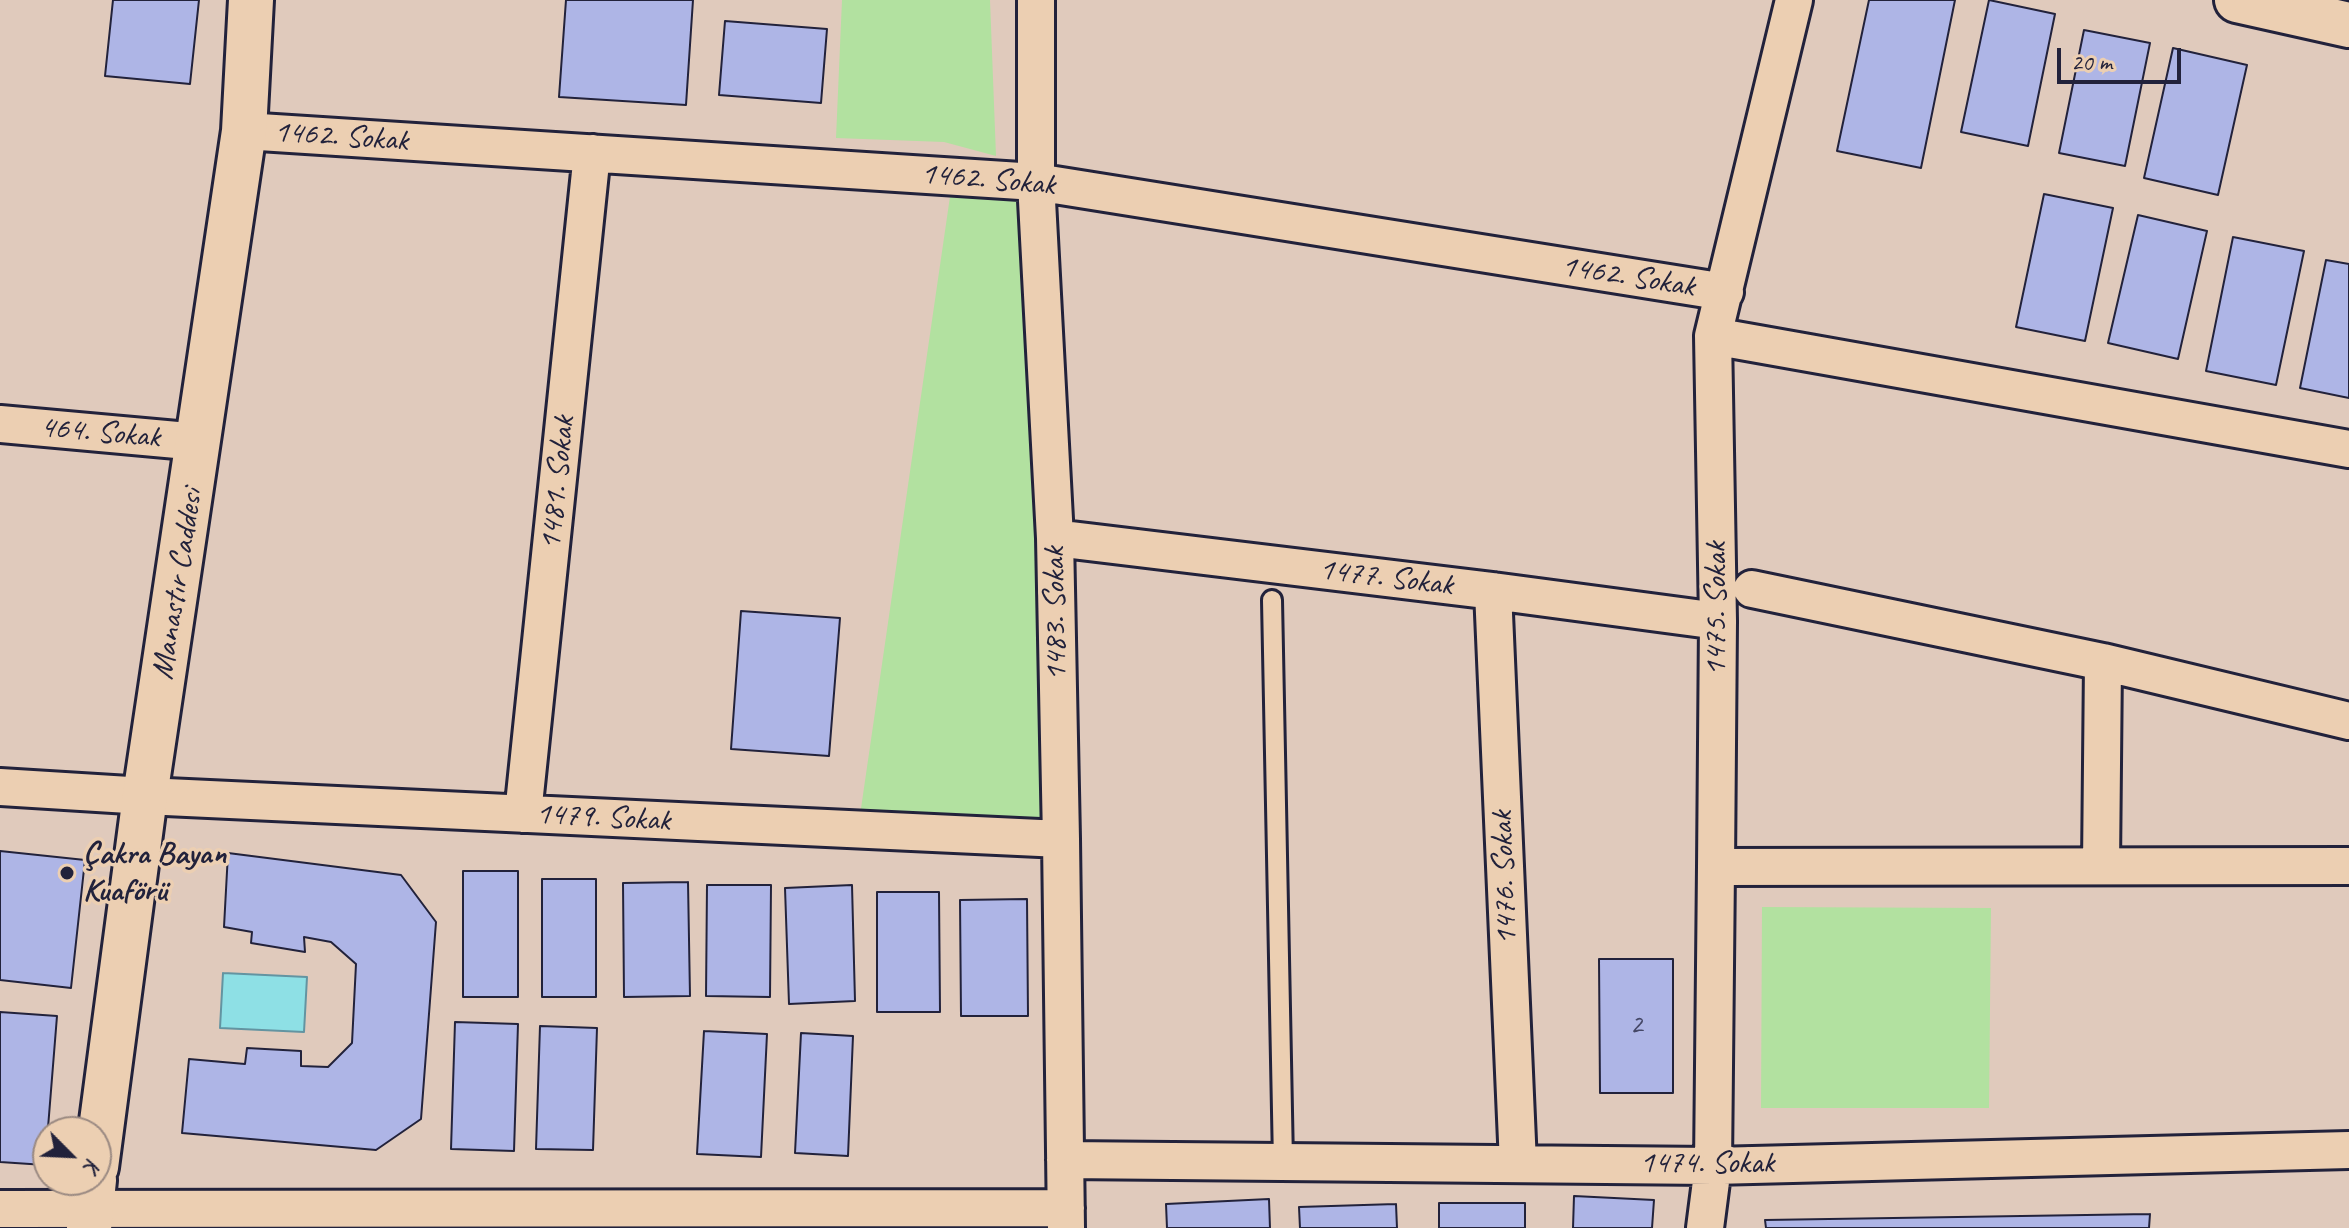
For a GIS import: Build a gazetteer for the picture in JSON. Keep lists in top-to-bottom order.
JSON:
{
  "streets": {
    "street": [
      "1462. Sokak",
      "464. Sokak",
      "1481. Sokak",
      "1477. Sokak",
      "Manastır Caddesi",
      "1475. Sokak",
      "1483. Sokak",
      "1479. Sokak",
      "1476. Sokak",
      "1474. Sokak"
    ]
  },
  "crossings": [
    ["1462. Sokak", "1481. Sokak"],
    ["1462. Sokak", "Manastır Caddesi"],
    ["1462. Sokak", "1475. Sokak"],
    ["1462. Sokak", "1483. Sokak"],
    ["464. Sokak", "Manastır Caddesi"],
    ["1481. Sokak", "1479. Sokak"],
    ["1477. Sokak", "1475. Sokak"],
    ["1477. Sokak", "1483. Sokak"],
    ["1477. Sokak", "1476. Sokak"],
    ["Manastır Caddesi", "1479. Sokak"],
    ["1475. Sokak", "1474. Sokak"],
    ["1483. Sokak", "1479. Sokak"],
    ["1483. Sokak", "1474. Sokak"],
    ["1476. Sokak", "1474. Sokak"]
  ],
  "places": ["Çakra Bayan Kuaförü"],
  "house_numbers": ["2"],
  "scale_bar": "20 m",
  "north": "bottom right"
}
